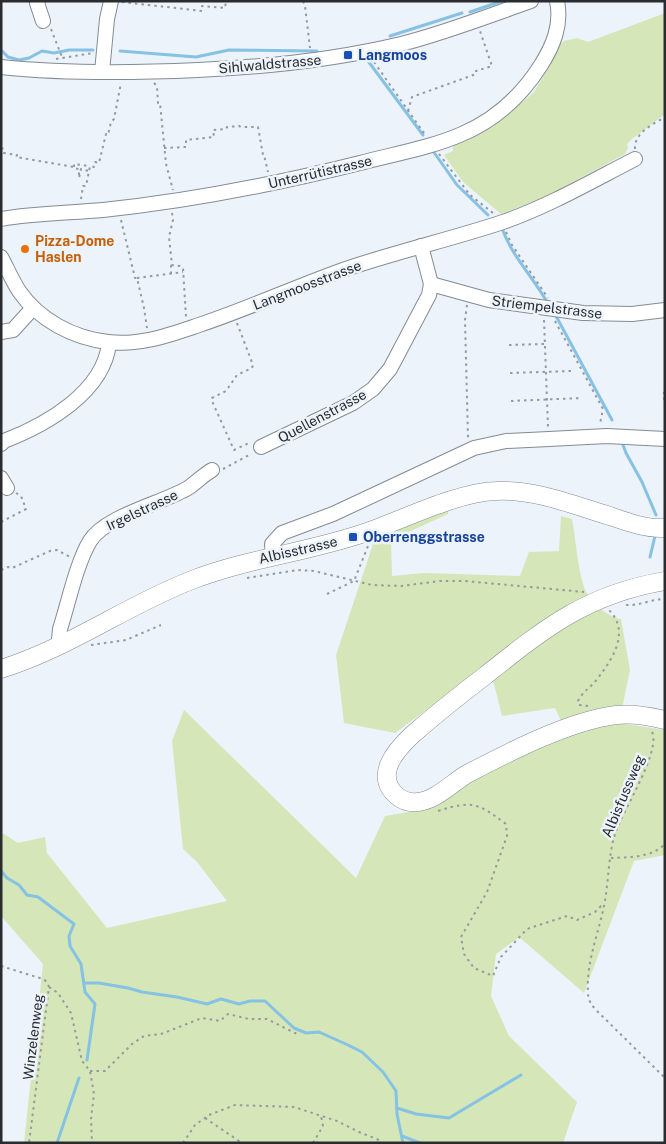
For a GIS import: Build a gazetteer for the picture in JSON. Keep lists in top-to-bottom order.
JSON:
{
  "streets": {
    "main road": ["Albisstrasse"],
    "street": [
      "Sihlwaldstrasse",
      "Unterrütistrasse",
      "Langmoosstrasse",
      "Striempelstrasse",
      "Quellenstrasse",
      "Irgelstrasse"
    ],
    "path": ["Albisfussweg", "Winzelenweg"]
  },
  "crossings": [
    ["Striempelstrasse", "Quellenstrasse"],
    ["Irgelstrasse", "Albisstrasse"]
  ],
  "places": {
    "transit": ["Langmoos", "Oberrenggstrasse"],
    "other": ["Pizza-Dome Haslen"]
  }
}
